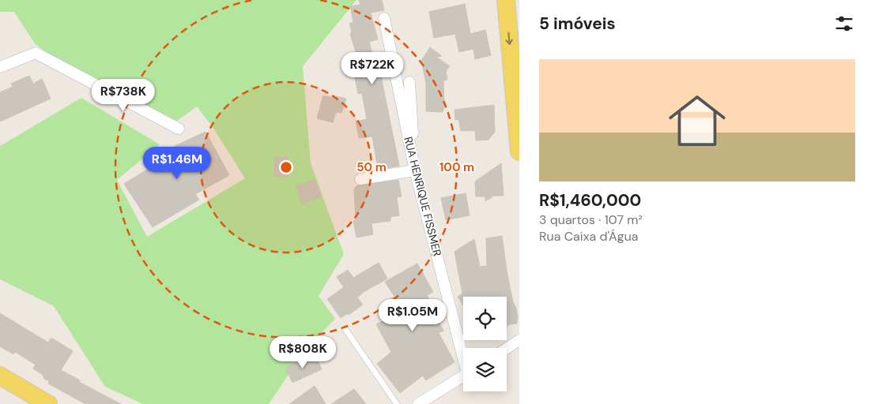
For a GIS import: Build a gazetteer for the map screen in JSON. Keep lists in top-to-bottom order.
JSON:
{
  "streets": {
    "street": ["RUA HENRIQUE FISSMER"]
  },
  "page": {
    "heading": "5 imóveis",
    "list": [
      {
        "name": "R$1,460,000",
        "note": "3 quartos · 107 m² · Rua Caixa d'Água"
      }
    ],
    "price": [
      "R$722K",
      "R$738K",
      "R$1.46M",
      "R$1.05M",
      "R$808K"
    ]
  },
  "rings": ["50 m", "100 m"]
}
